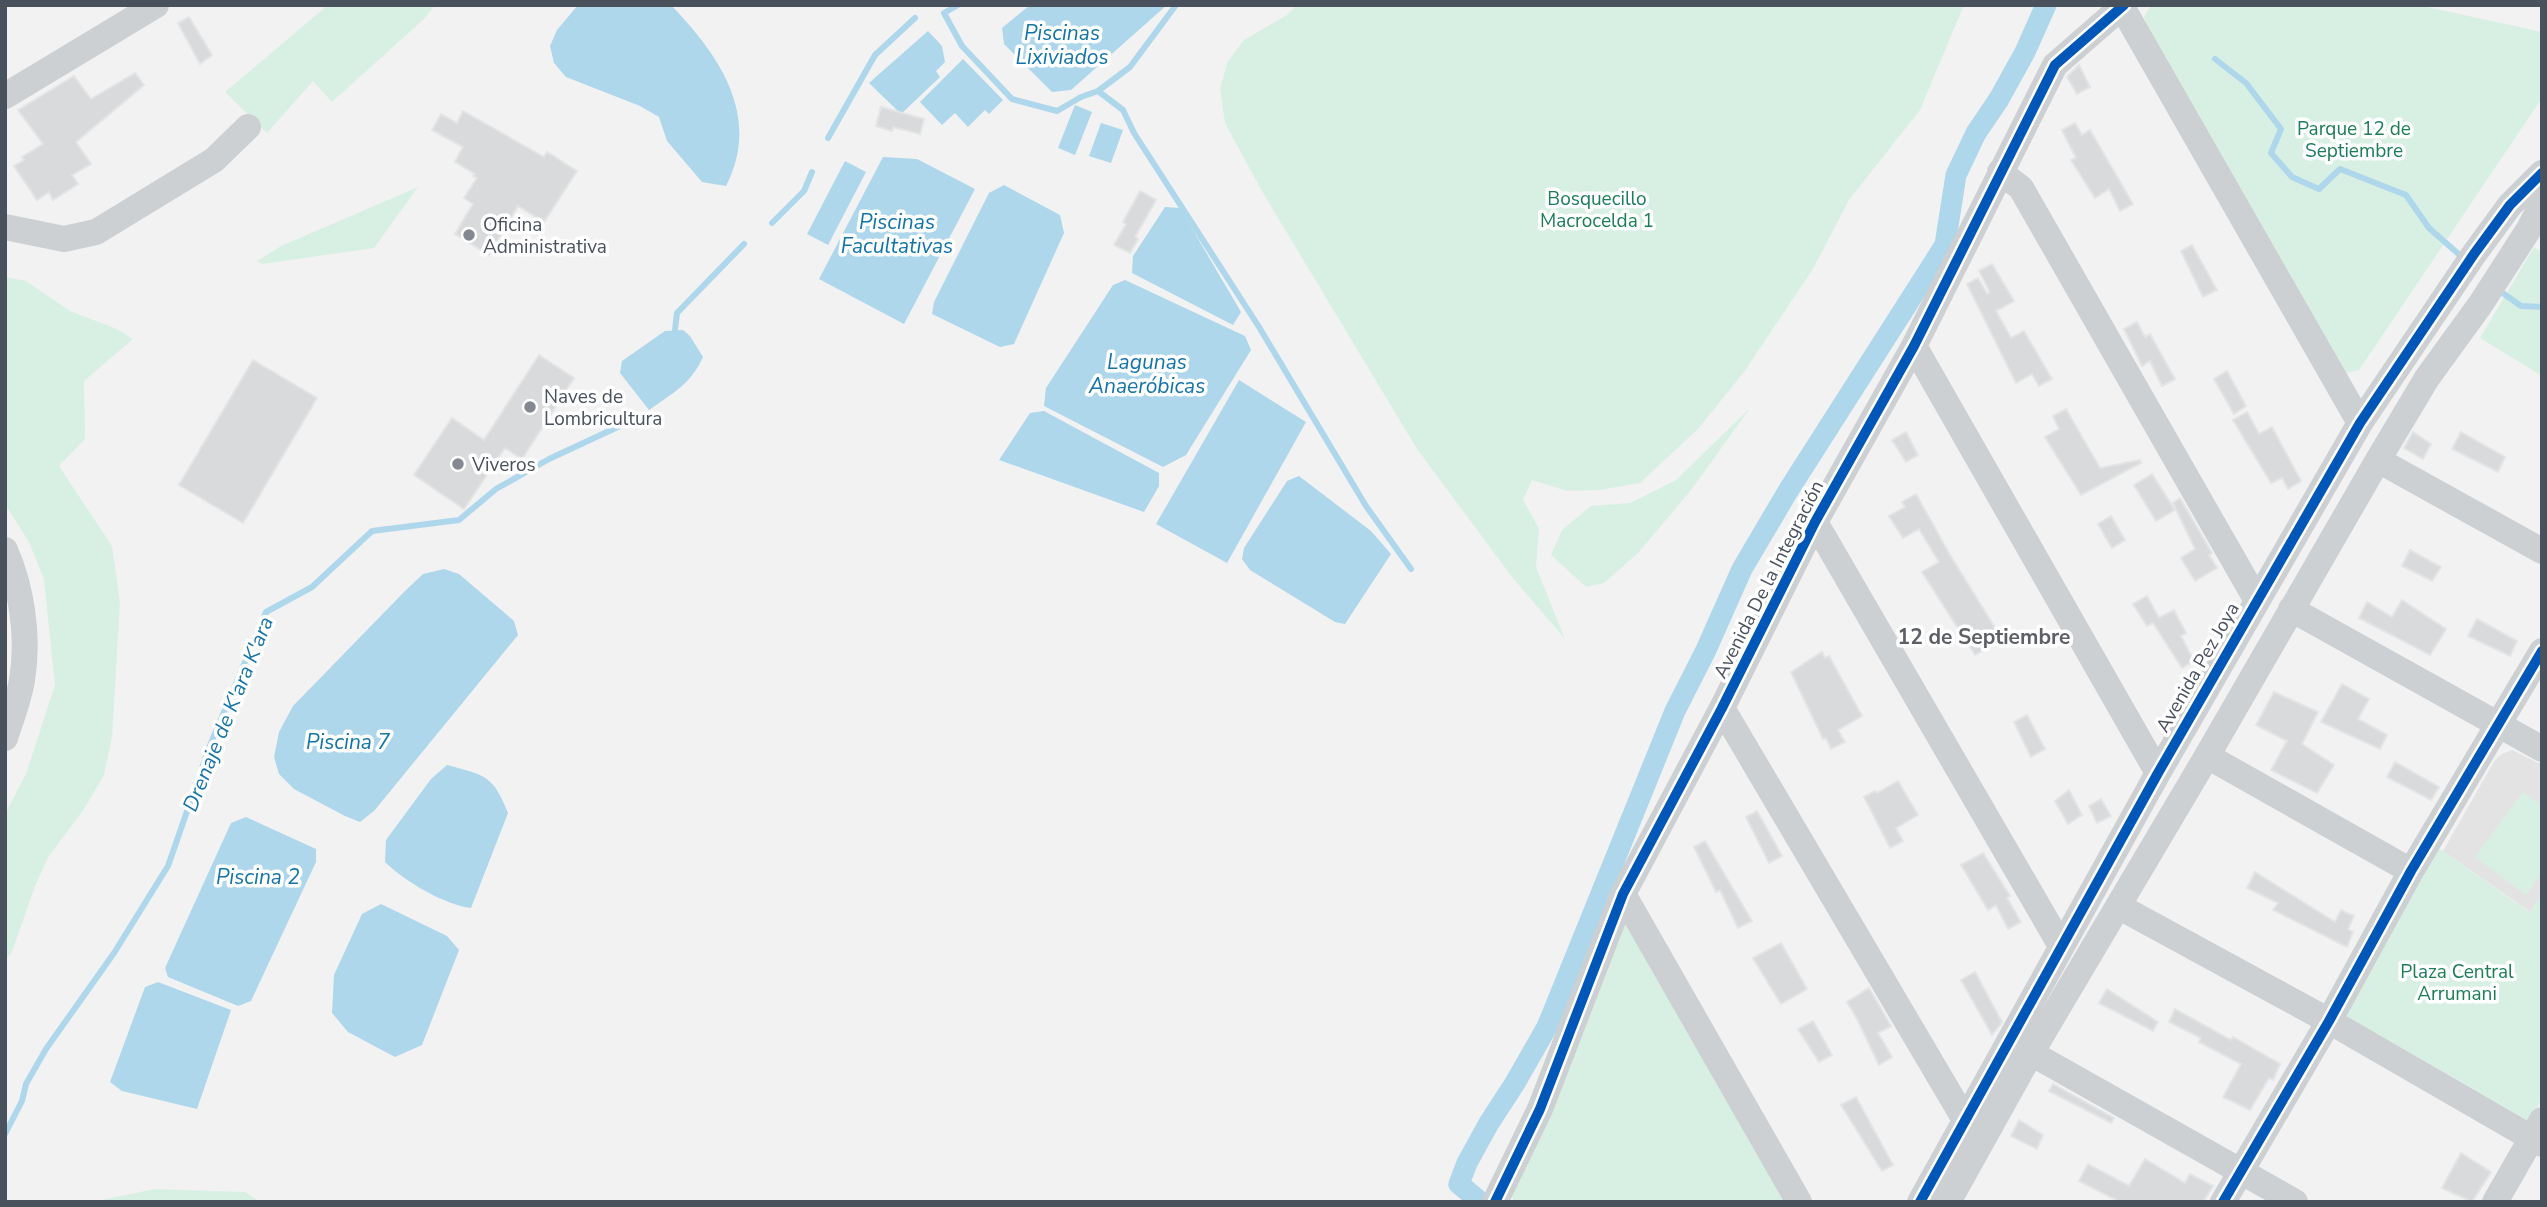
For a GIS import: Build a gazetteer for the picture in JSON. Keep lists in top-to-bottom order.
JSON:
{
  "streets": {
    "street": ["Avenida De la Integración", "Avenida Pez Joya"]
  },
  "districts": ["12 de Septiembre"],
  "water": [
    "Piscinas Lixiviados",
    "Piscinas Facultativas",
    "Lagunas Anaeróbicas",
    "Drenaje de K'ara K'ara",
    "Piscina 7",
    "Piscina 2"
  ],
  "parks": ["Parque 12 de Septiembre", "Bosquecillo Macrocelda 1", "Plaza Central Arrumani"],
  "places": ["Oficina Administrativa", "Naves de Lombricultura", "Viveros"]
}
